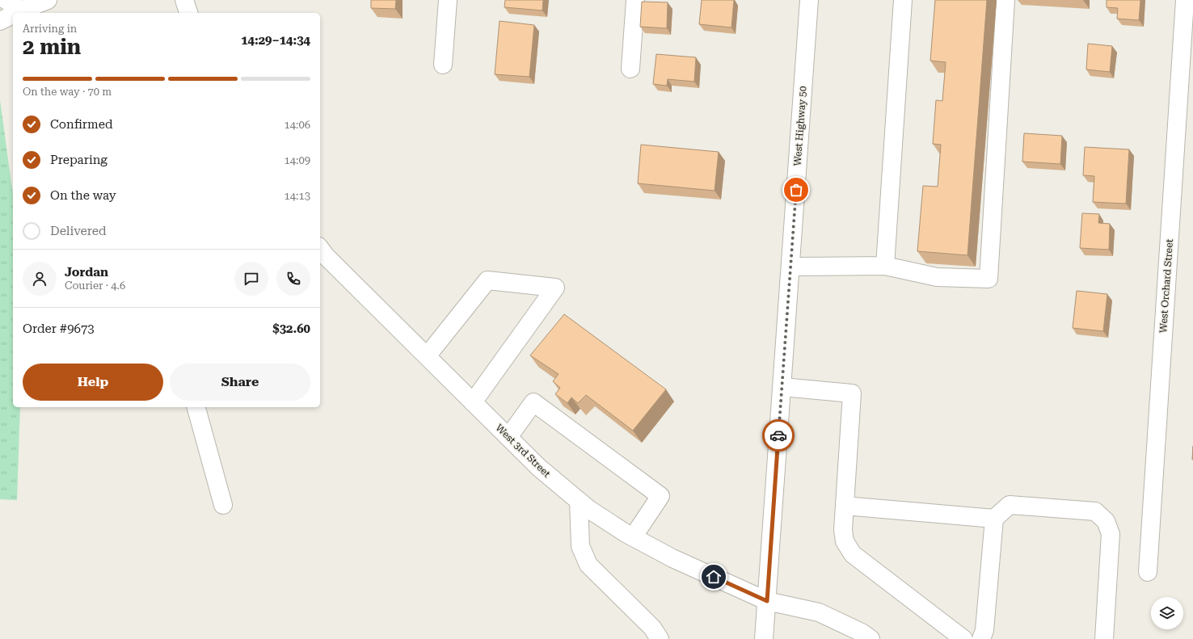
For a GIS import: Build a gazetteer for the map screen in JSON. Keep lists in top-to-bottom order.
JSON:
{
  "streets": {
    "street": ["West Highway 50", "West Orchard Street", "West 3rd Street"]
  },
  "crossings": [
    ["West Highway 50", "West 3rd Street"]
  ],
  "page": {
    "heading": ["2 min", "Arriving in", "14:29–14:34"],
    "panel": [
      "Jordan",
      "Courier · 4.6",
      "Order #9673",
      "$32.60"
    ],
    "bar": "On the way · 70 m",
    "list": [
      ["Confirmed", "14:06"],
      ["Preparing", "14:09"],
      ["On the way", "14:13"],
      "Delivered"
    ],
    "buttons": ["Help", "Share"]
  }
}
